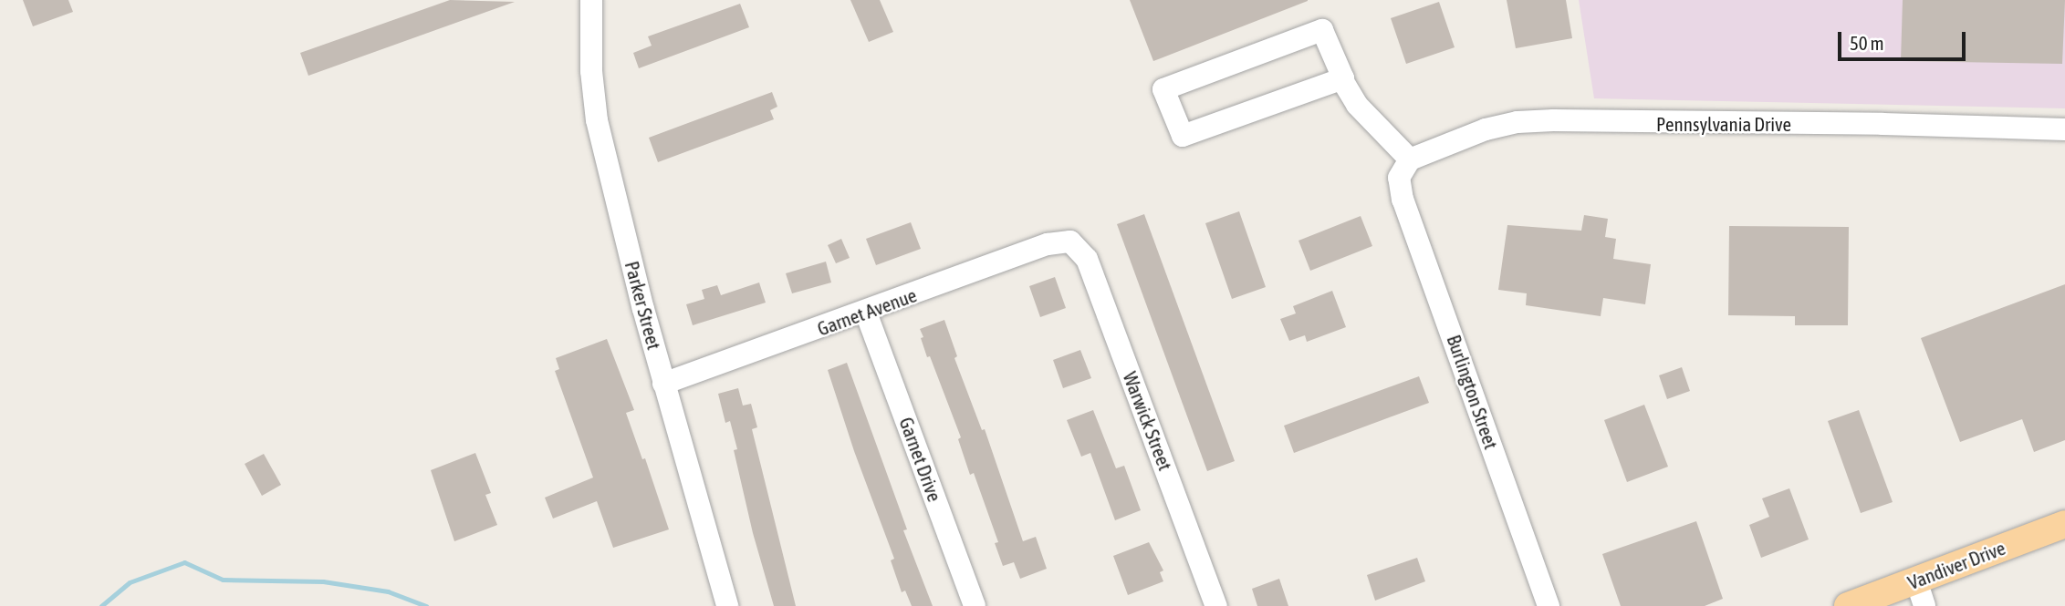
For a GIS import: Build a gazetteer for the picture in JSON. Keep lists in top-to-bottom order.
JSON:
{
  "streets": {
    "main road": ["Vandiver Drive"],
    "street": [
      "Pennsylvania Drive",
      "Parker Street",
      "Garnet Avenue",
      "Burlington Street",
      "Warwick Street",
      "Garnet Drive"
    ]
  },
  "crossings": [
    ["Pennsylvania Drive", "Burlington Street"],
    ["Parker Street", "Garnet Avenue"],
    ["Garnet Avenue", "Warwick Street"],
    ["Garnet Avenue", "Garnet Drive"]
  ],
  "scale_bar": "50 m"
}
